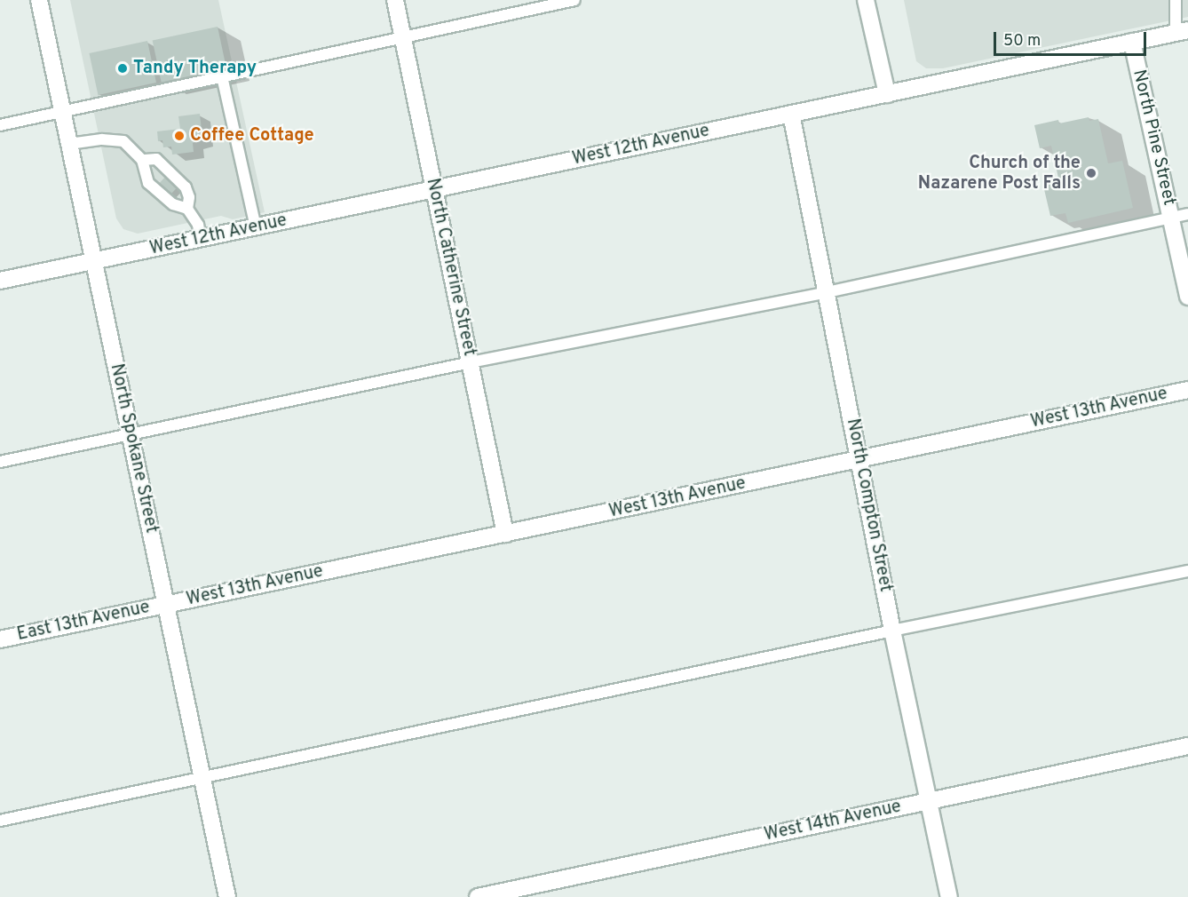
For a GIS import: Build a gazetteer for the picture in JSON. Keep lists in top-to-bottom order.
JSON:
{
  "streets": {
    "street": [
      "North Pine Street",
      "West 12th Avenue",
      "North Catherine Street",
      "West 13th Avenue",
      "North Spokane Street",
      "North Compton Street",
      "East 13th Avenue",
      "West 14th Avenue"
    ]
  },
  "crossings": [
    ["North Pine Street", "West 12th Avenue"],
    ["West 12th Avenue", "North Catherine Street"],
    ["West 12th Avenue", "North Spokane Street"],
    ["West 12th Avenue", "North Compton Street"],
    ["North Catherine Street", "West 13th Avenue"],
    ["West 13th Avenue", "North Spokane Street"],
    ["West 13th Avenue", "North Compton Street"],
    ["West 13th Avenue", "East 13th Avenue"],
    ["North Spokane Street", "East 13th Avenue"],
    ["North Compton Street", "West 14th Avenue"]
  ],
  "places": ["Tandy Therapy", "Coffee Cottage", "Church of the Nazarene Post Falls"],
  "scale_bar": "50 m"
}
